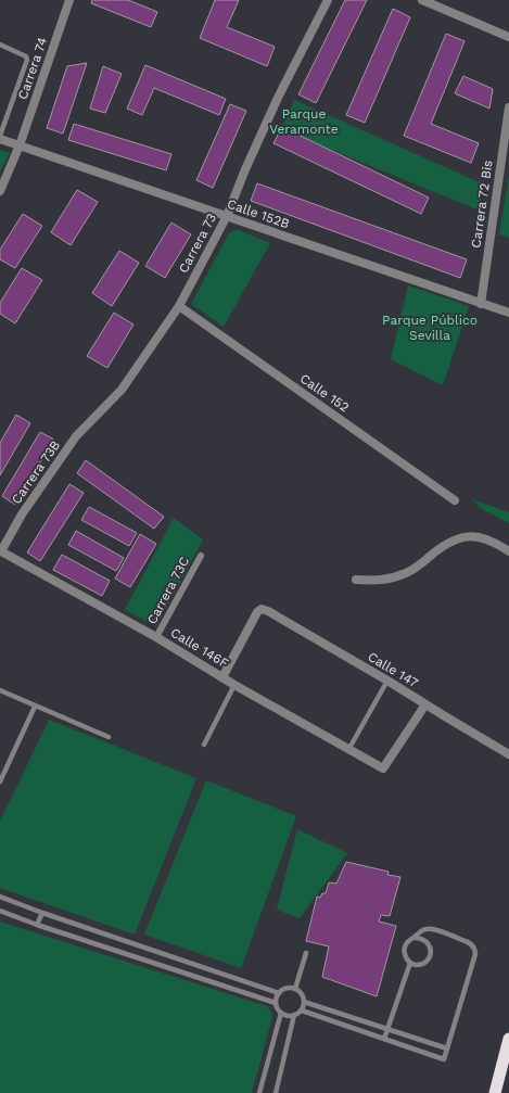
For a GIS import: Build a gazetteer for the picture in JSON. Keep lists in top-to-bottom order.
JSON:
{
  "streets": {
    "street": [
      "Carrera 74",
      "Carrera 72 Bis",
      "Calle 152B",
      "Carrera 73",
      "Calle 152",
      "Carrera 73B",
      "Carrera 73C",
      "Calle 146F",
      "Calle 147"
    ]
  },
  "crossings": [
    ["Carrera 74", "Calle 152B"],
    ["Carrera 72 Bis", "Calle 152B"],
    ["Calle 152B", "Carrera 73"],
    ["Carrera 73", "Calle 152"],
    ["Carrera 73", "Carrera 73B"],
    ["Carrera 73B", "Calle 146F"],
    ["Carrera 73C", "Calle 146F"],
    ["Calle 146F", "Calle 147"]
  ],
  "parks": ["Parque Veramonte", "Parque Público Sevilla"]
}
